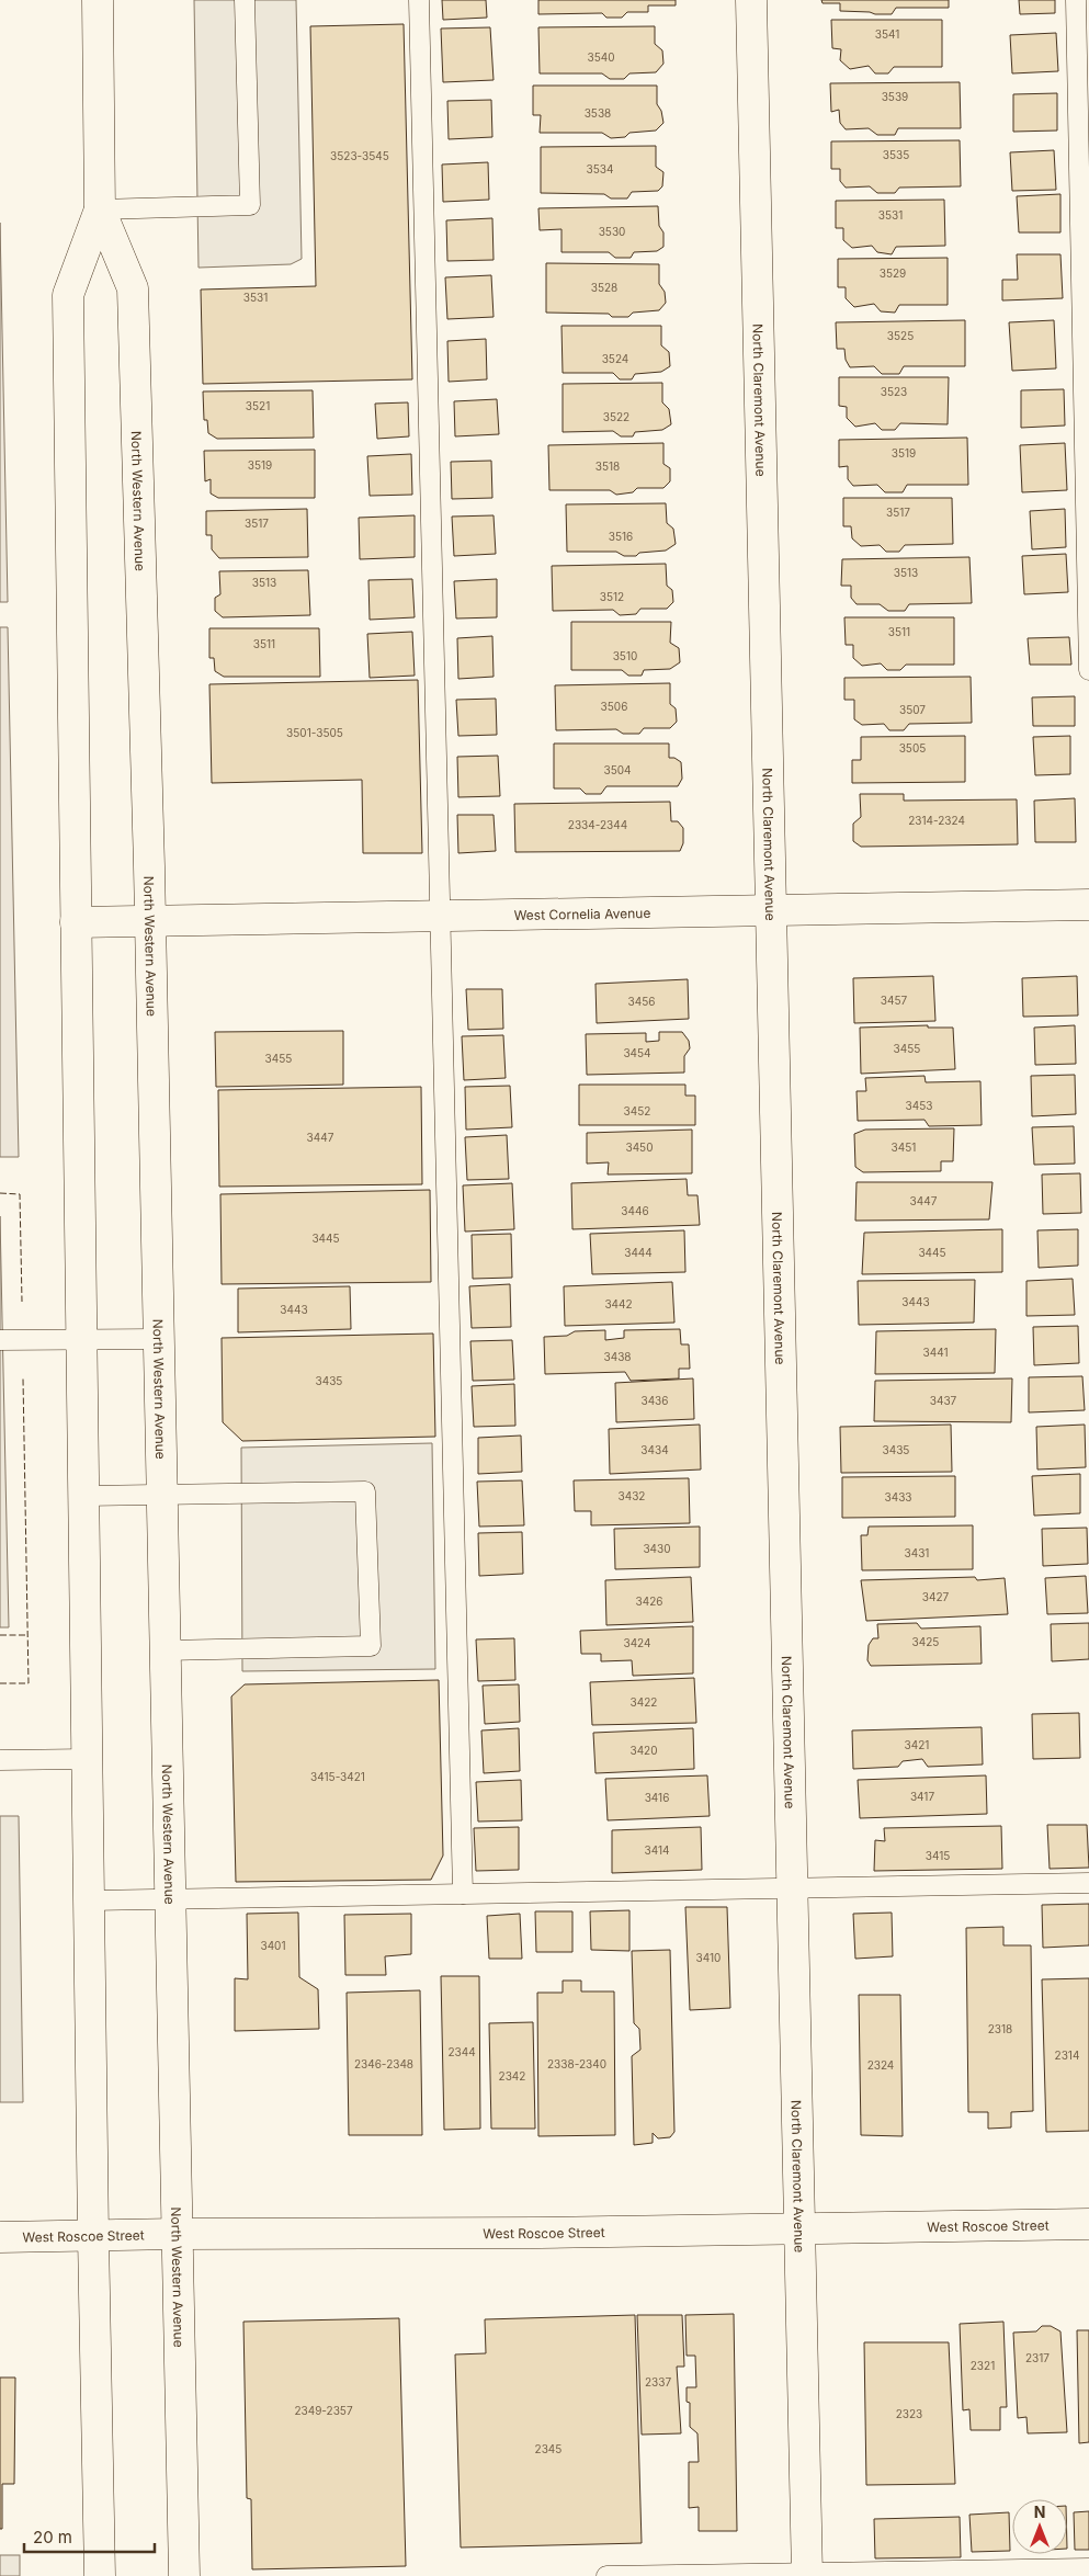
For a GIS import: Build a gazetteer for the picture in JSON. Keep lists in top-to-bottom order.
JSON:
{
  "streets": {
    "main road": [
      "North Claremont Avenue",
      "North Western Avenue",
      "West Cornelia Avenue",
      "West Roscoe Street"
    ]
  },
  "crossings": [
    ["North Claremont Avenue", "West Cornelia Avenue"],
    ["North Claremont Avenue", "West Roscoe Street"],
    ["North Western Avenue", "West Cornelia Avenue"],
    ["North Western Avenue", "West Roscoe Street"]
  ],
  "house_numbers": [
    "3541",
    "3540",
    "3539",
    "3538",
    "3535",
    "3523-3545",
    "3534",
    "3531",
    "3530",
    "3529",
    "3528",
    "3531",
    "3525",
    "3524",
    "3523",
    "3521",
    "3522",
    "3519",
    "3519",
    "3518",
    "3517",
    "3517",
    "3516",
    "3513",
    "3513",
    "3512",
    "3511",
    "3511",
    "3510",
    "3506",
    "3507",
    "3501-3505",
    "3505",
    "3504",
    "2314-2324",
    "2334-2344",
    "3457",
    "3456",
    "3455",
    "3454",
    "3455",
    "3453",
    "3452",
    "3447",
    "3450",
    "3451",
    "3447",
    "3446",
    "3445",
    "3444",
    "3445",
    "3443",
    "3442",
    "3443",
    "3441",
    "3438",
    "3435",
    "3436",
    "3437",
    "3434",
    "3435",
    "3432",
    "3433",
    "3430",
    "3431",
    "3427",
    "3426",
    "3425",
    "3424",
    "3422",
    "3421",
    "3420",
    "3415-3421",
    "3417",
    "3416",
    "3414",
    "3415",
    "3401",
    "3410",
    "2318",
    "2344",
    "2314",
    "2346-2348",
    "2338-2340",
    "2324",
    "2342",
    "2317",
    "2321",
    "2337",
    "2349-2357",
    "2323",
    "2345"
  ],
  "scale_bar": "20 m",
  "north": "top"
}
